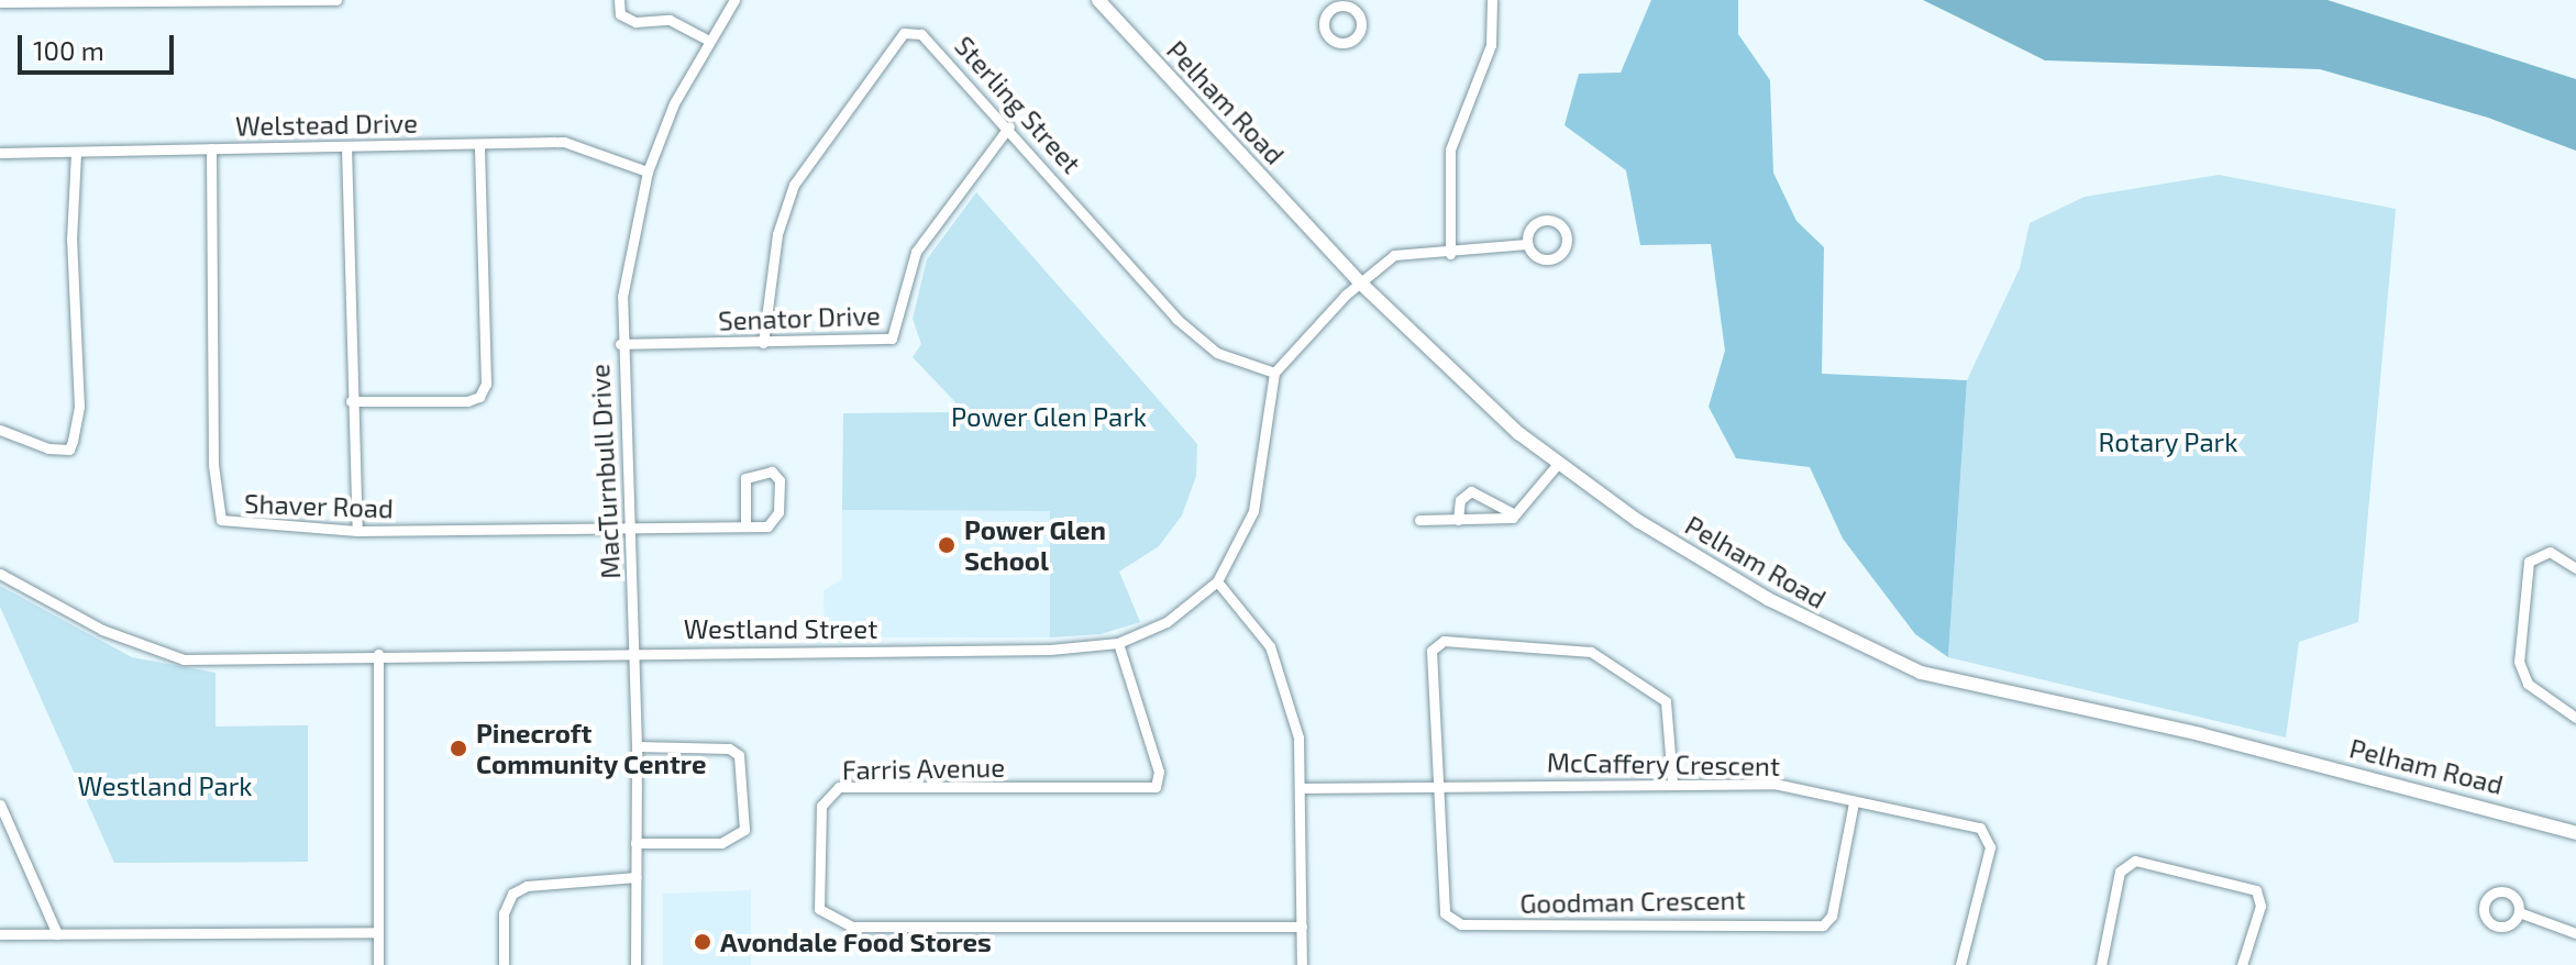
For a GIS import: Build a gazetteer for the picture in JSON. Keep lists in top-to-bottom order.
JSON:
{
  "streets": {
    "main road": ["Pelham Road"],
    "street": [
      "Sterling Street",
      "Welstead Drive",
      "Senator Drive",
      "MacTurnbull Drive",
      "Shaver Road",
      "Westland Street",
      "McCaffery Crescent",
      "Farris Avenue",
      "Goodman Crescent"
    ]
  },
  "crossings": [
    ["Sterling Street", "Senator Drive"],
    ["Sterling Street", "Westland Street"],
    ["Welstead Drive", "MacTurnbull Drive"],
    ["Welstead Drive", "Shaver Road"],
    ["Senator Drive", "MacTurnbull Drive"],
    ["MacTurnbull Drive", "Shaver Road"],
    ["MacTurnbull Drive", "Westland Street"],
    ["Westland Street", "Farris Avenue"],
    ["McCaffery Crescent", "Goodman Crescent"]
  ],
  "parks": ["Power Glen Park", "Rotary Park", "Westland Park"],
  "places": ["Power Glen School", "Pinecroft Community Centre", "Avondale Food Stores"],
  "scale_bar": "100 m"
}
